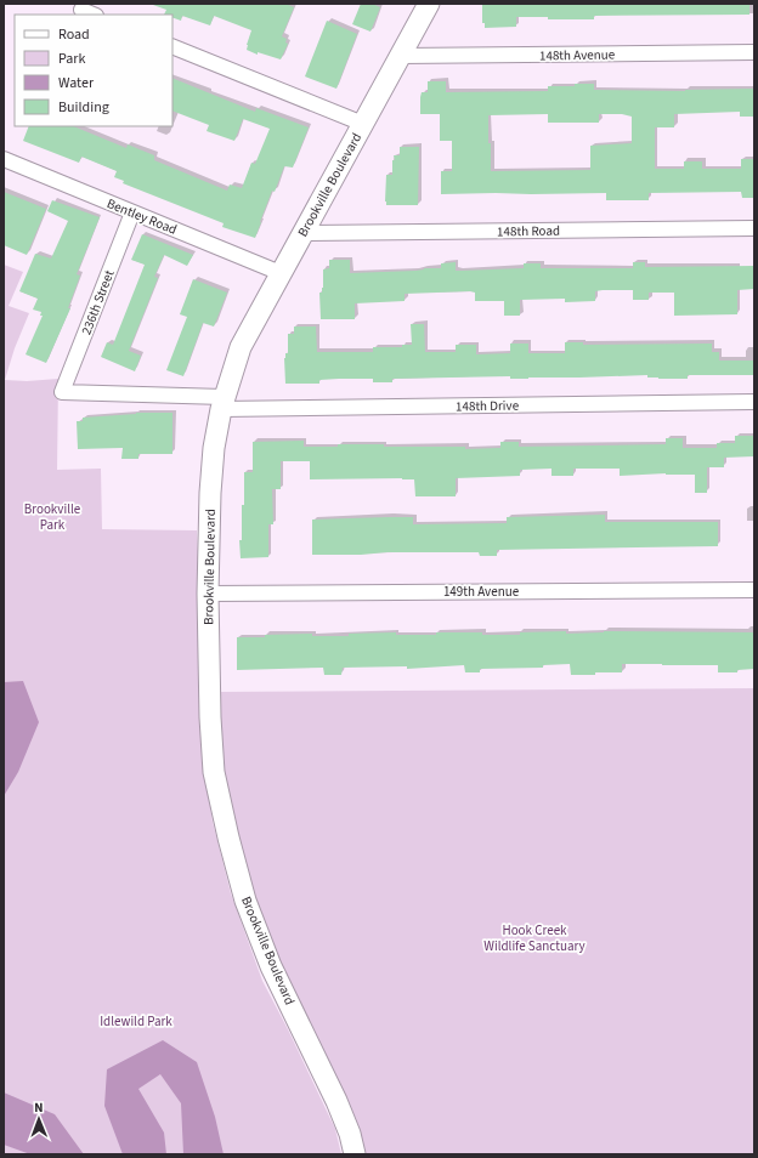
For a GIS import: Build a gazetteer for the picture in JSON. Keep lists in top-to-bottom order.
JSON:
{
  "streets": {
    "street": [
      "148th Avenue",
      "Brookville Boulevard",
      "Bentley Road",
      "148th Road",
      "236th Street",
      "148th Drive",
      "149th Avenue"
    ]
  },
  "crossings": [
    ["148th Avenue", "Brookville Boulevard"],
    ["Brookville Boulevard", "Bentley Road"],
    ["Brookville Boulevard", "148th Road"],
    ["Brookville Boulevard", "148th Drive"],
    ["Brookville Boulevard", "149th Avenue"],
    ["Bentley Road", "236th Street"],
    ["236th Street", "148th Drive"]
  ],
  "parks": ["Brookville Park", "Hook Creek Wildlife Sanctuary", "Idlewild Park"],
  "legend": [
    "Road",
    "Park",
    "Water",
    "Building"
  ],
  "north": "top"
}
